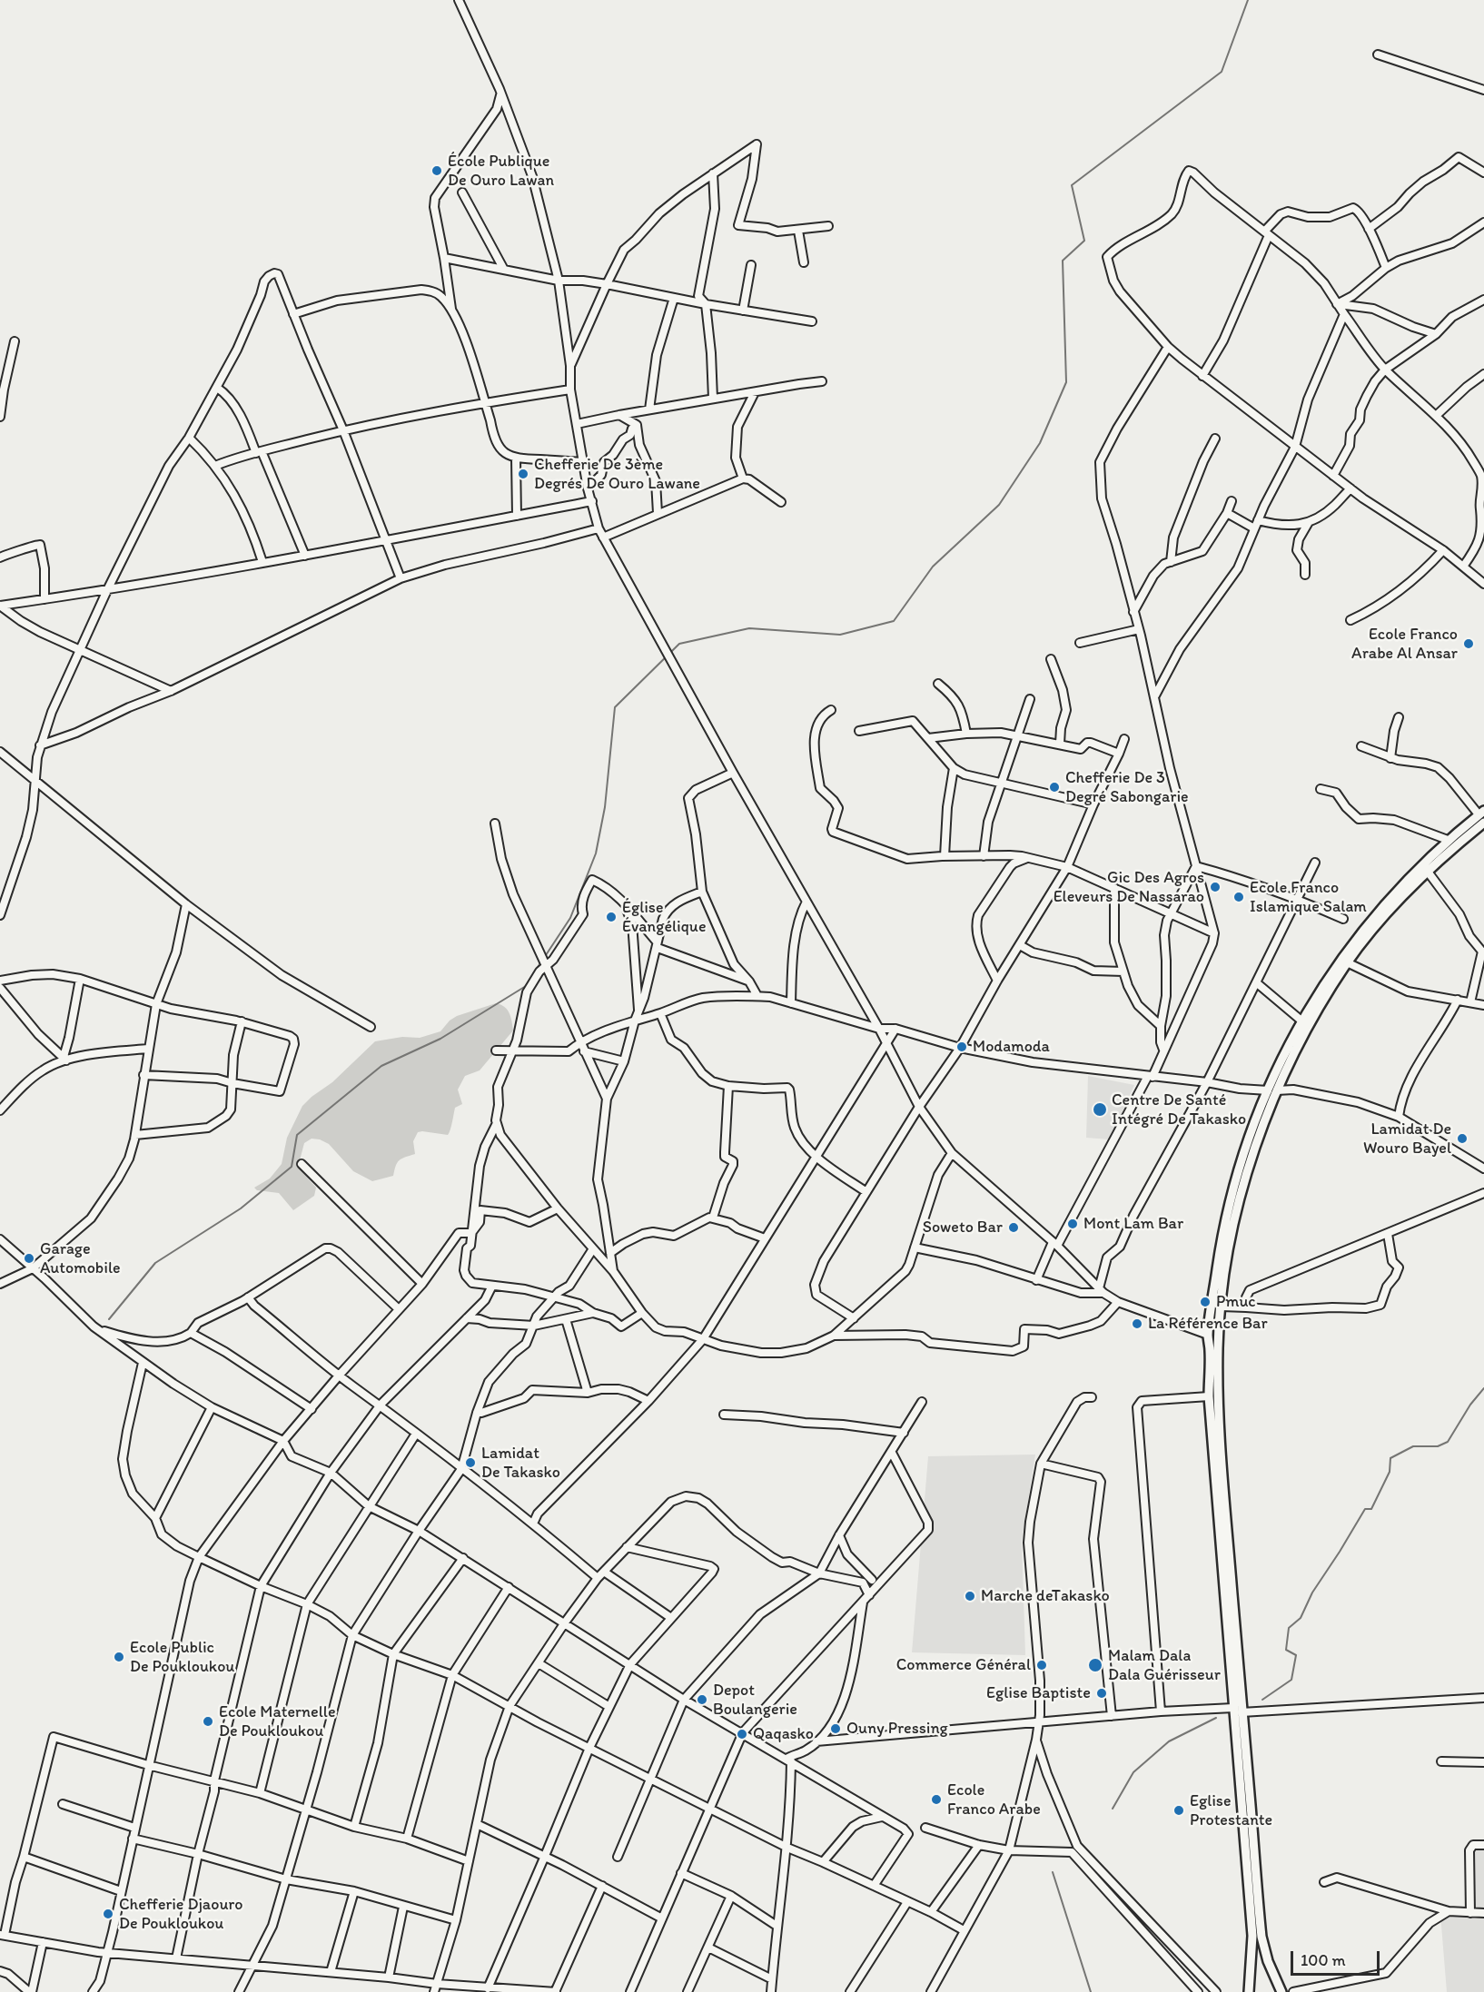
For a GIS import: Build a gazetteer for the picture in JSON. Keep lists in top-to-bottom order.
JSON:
{
  "places": [
    "École Publique De Ouro Lawan",
    "Chefferie De 3ème Degrés De Ouro Lawane",
    "Ecole Franco Arabe Al Ansar",
    "Chefferie De 3 Degré Sabongarie",
    "Gic Des Agros Eleveurs De Nassarao",
    "Ecole Franco Islamique Salam",
    "Église Évangélique",
    "Modamoda",
    "Centre De Santé Intégré De Takasko",
    "Lamidat De Wouro Bayel",
    "Mont Lam Bar",
    "Soweto Bar",
    "Garage Automobile",
    "Pmuc",
    "La Référence Bar",
    "Lamidat De Takasko",
    "Marche deTakasko",
    "Ecole Public De Poukloukou",
    "Commerce Général",
    "Malam Dala Dala Guérisseur",
    "Eglise Baptiste",
    "Depot Boulangerie",
    "Ecole Maternelle De Poukloukou",
    "Ouny Pressing",
    "Qaqasko",
    "Ecole Franco Arabe",
    "Eglise Protestante",
    "Chefferie Djaouro De Poukloukou"
  ],
  "scale_bar": "100 m"
}
